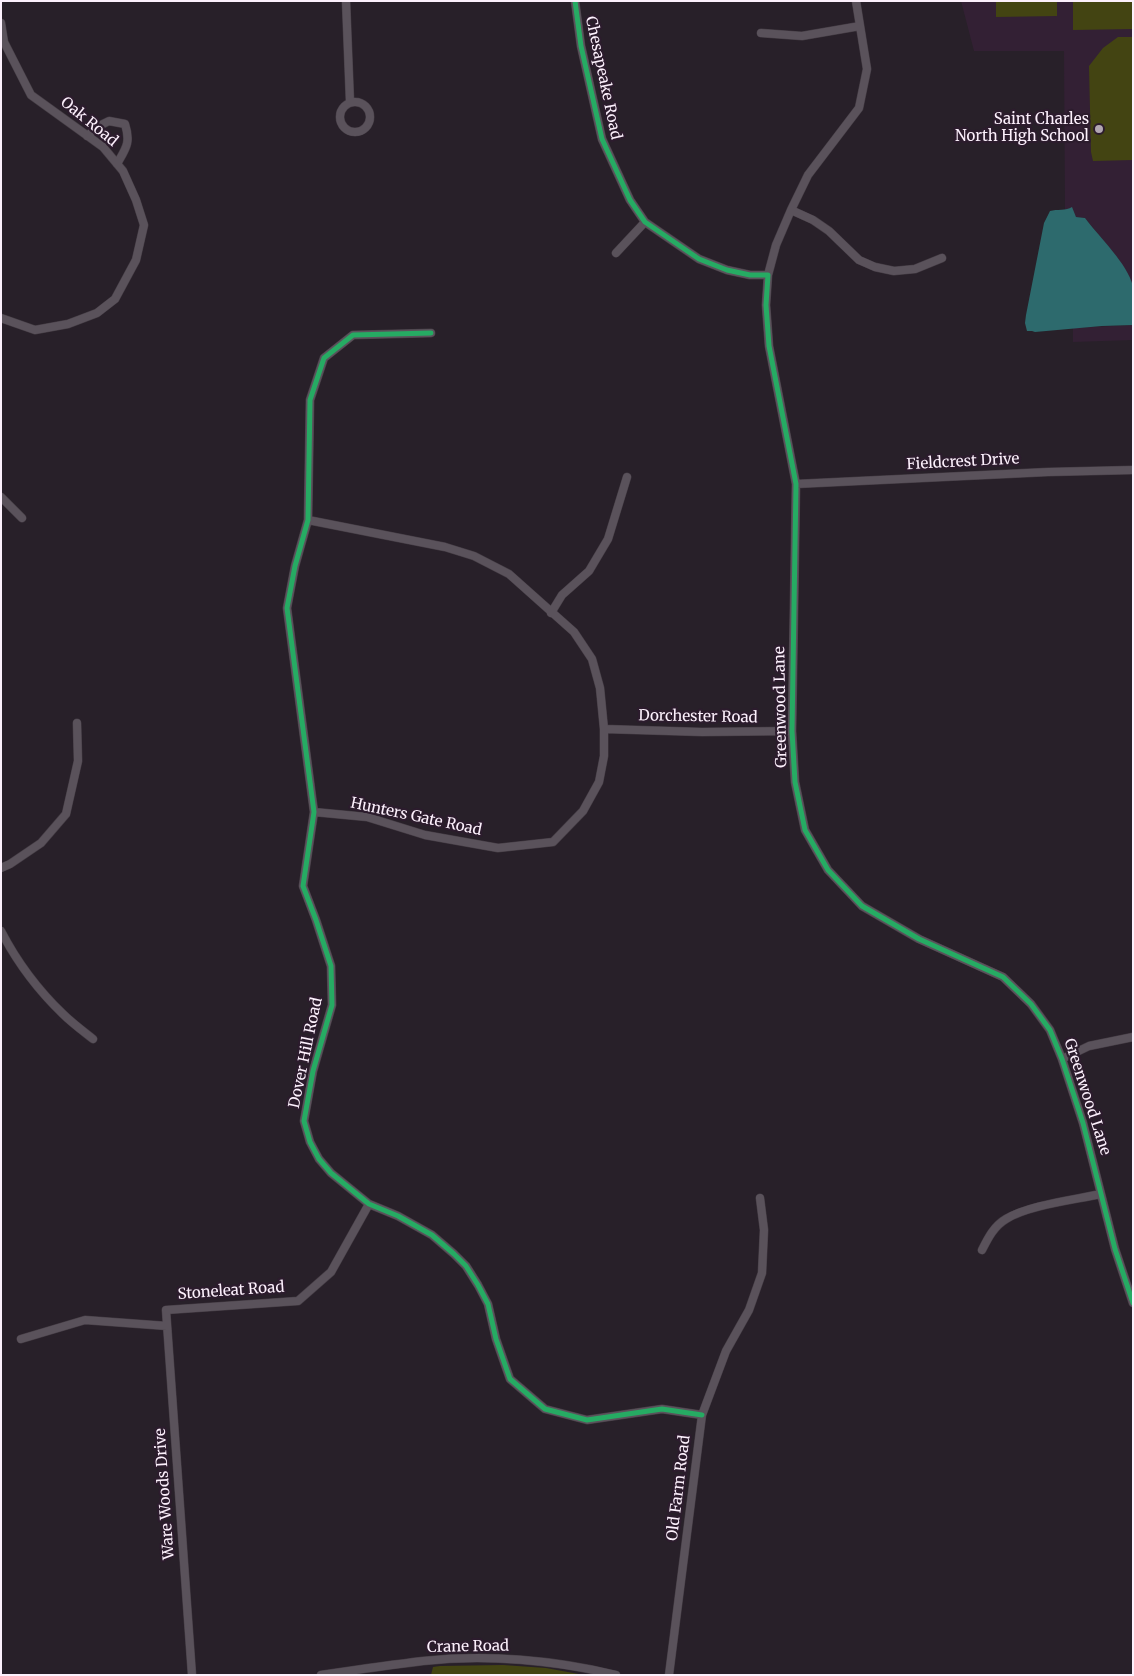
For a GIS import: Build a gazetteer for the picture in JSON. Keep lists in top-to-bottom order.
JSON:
{
  "streets": {
    "street": [
      "Chesapeake Road",
      "Oak Road",
      "Fieldcrest Drive",
      "Greenwood Lane",
      "Dorchester Road",
      "Hunters Gate Road",
      "Dover Hill Road",
      "Stoneleat Road",
      "Old Farm Road",
      "Ware Woods Drive",
      "Crane Road"
    ]
  },
  "crossings": [
    ["Chesapeake Road", "Greenwood Lane"],
    ["Fieldcrest Drive", "Greenwood Lane"],
    ["Greenwood Lane", "Dorchester Road"],
    ["Dorchester Road", "Hunters Gate Road"],
    ["Hunters Gate Road", "Dover Hill Road"],
    ["Dover Hill Road", "Stoneleat Road"],
    ["Dover Hill Road", "Old Farm Road"],
    ["Stoneleat Road", "Ware Woods Drive"]
  ],
  "places": ["Saint Charles North High School"]
}
